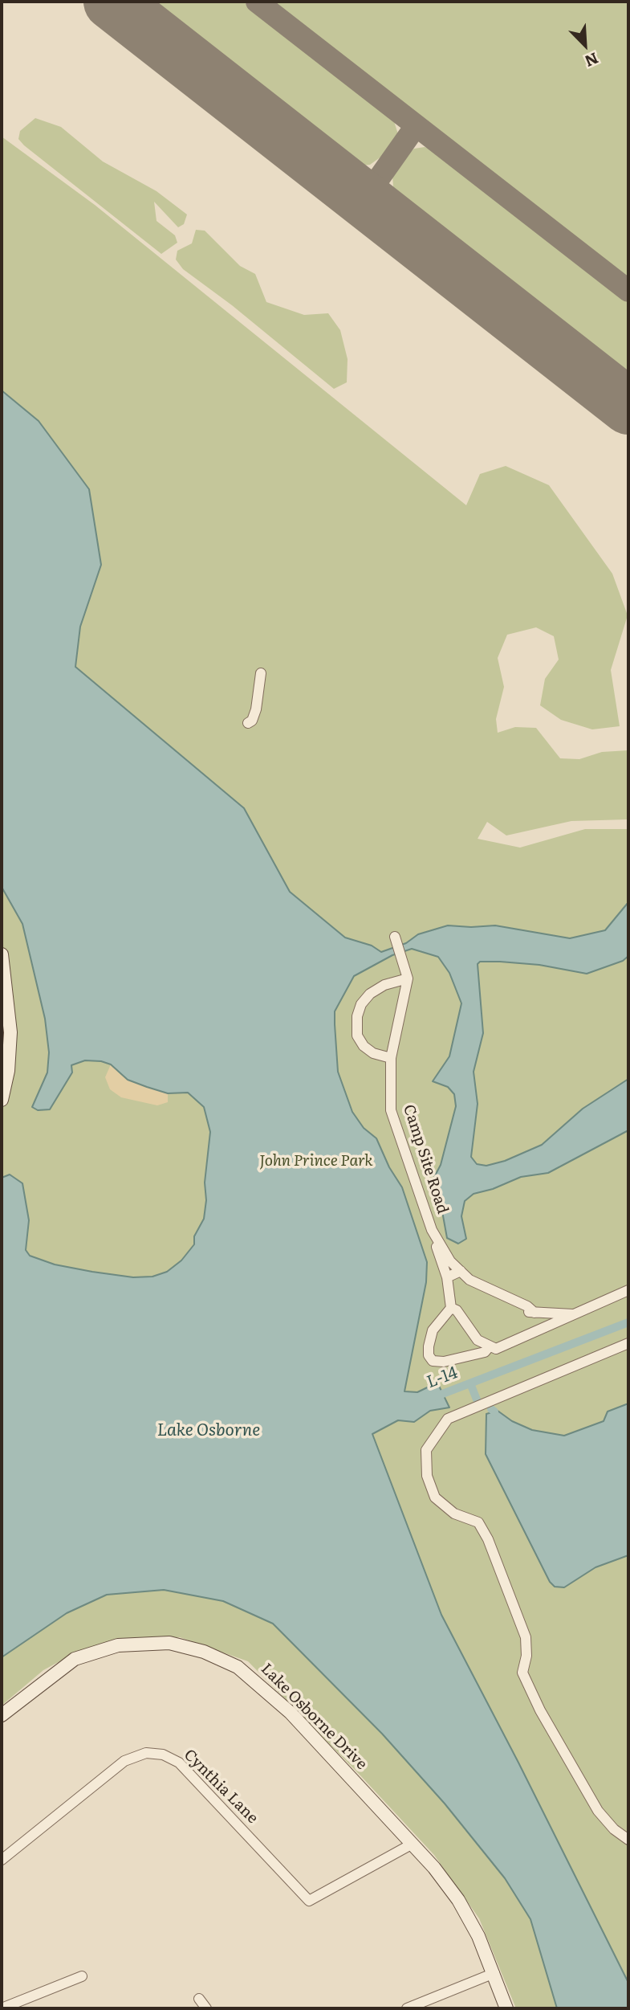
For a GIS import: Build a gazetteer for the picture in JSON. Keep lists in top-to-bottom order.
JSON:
{
  "streets": {
    "street": ["Camp Site Road", "Lake Osborne Drive", "Cynthia Lane"]
  },
  "crossings": [
    ["Lake Osborne Drive", "Cynthia Lane"]
  ],
  "water": ["L-14", "Lake Osborne"],
  "parks": ["John Prince Park"],
  "north": "bottom right"
}
